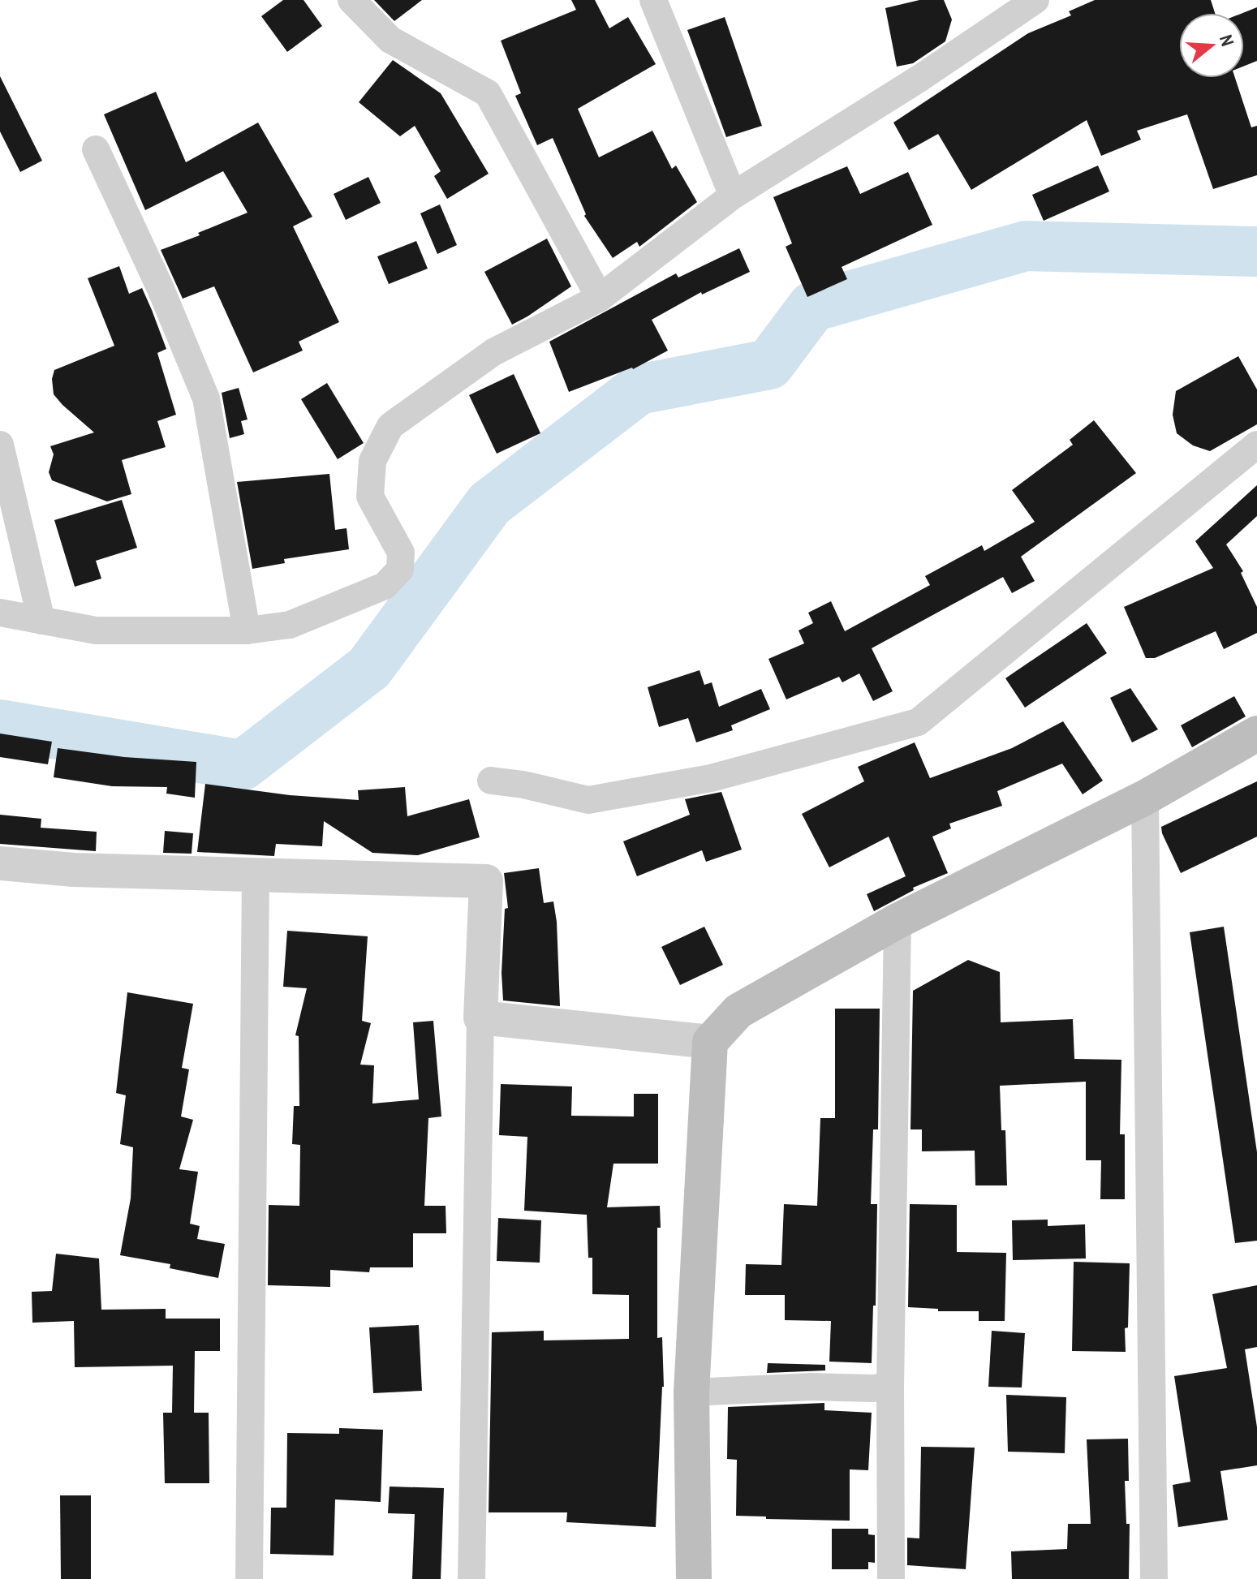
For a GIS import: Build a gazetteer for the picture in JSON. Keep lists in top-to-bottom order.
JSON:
{
  "north": "right"
}
